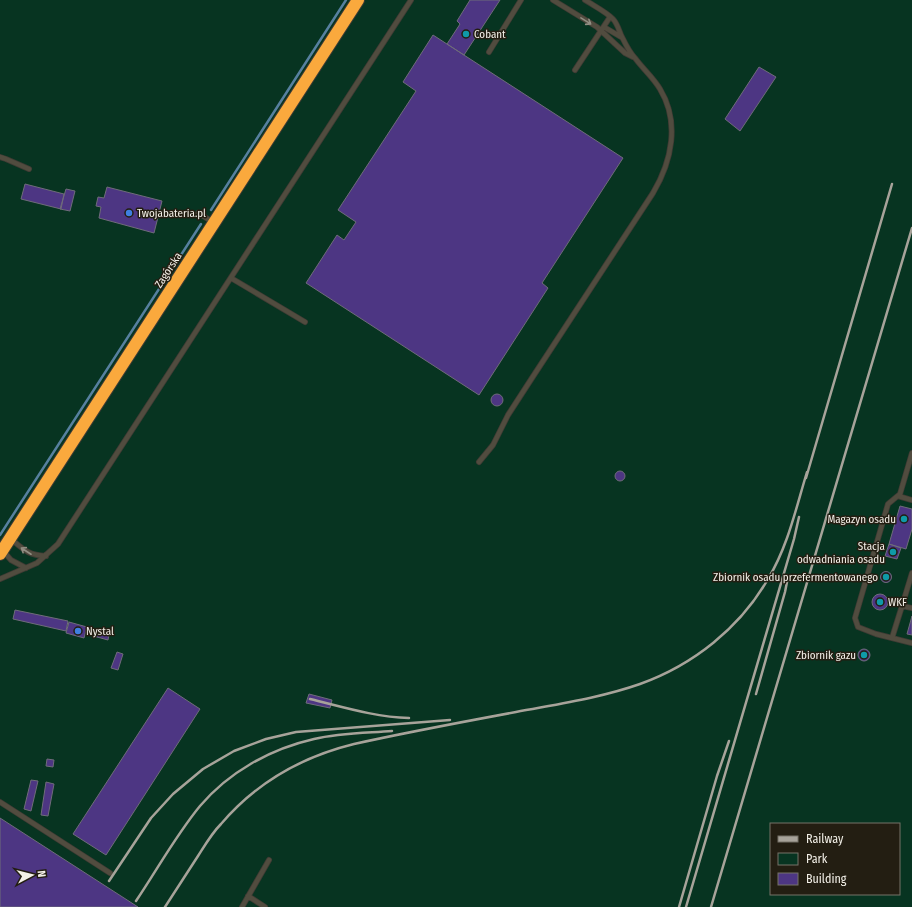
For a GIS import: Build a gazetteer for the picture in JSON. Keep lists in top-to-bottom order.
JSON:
{
  "streets": {
    "highway": ["Zagórska"]
  },
  "places": [
    "Cobant",
    "Twojabateria.pl",
    "Magazyn osadu",
    "Stacja odwadniania osadu",
    "Zbiornik osadu przefermentowanego",
    "WKF",
    "Nystal",
    "Zbiornik gazu"
  ],
  "legend": ["Railway", "Park", "Building"],
  "north": "right"
}
